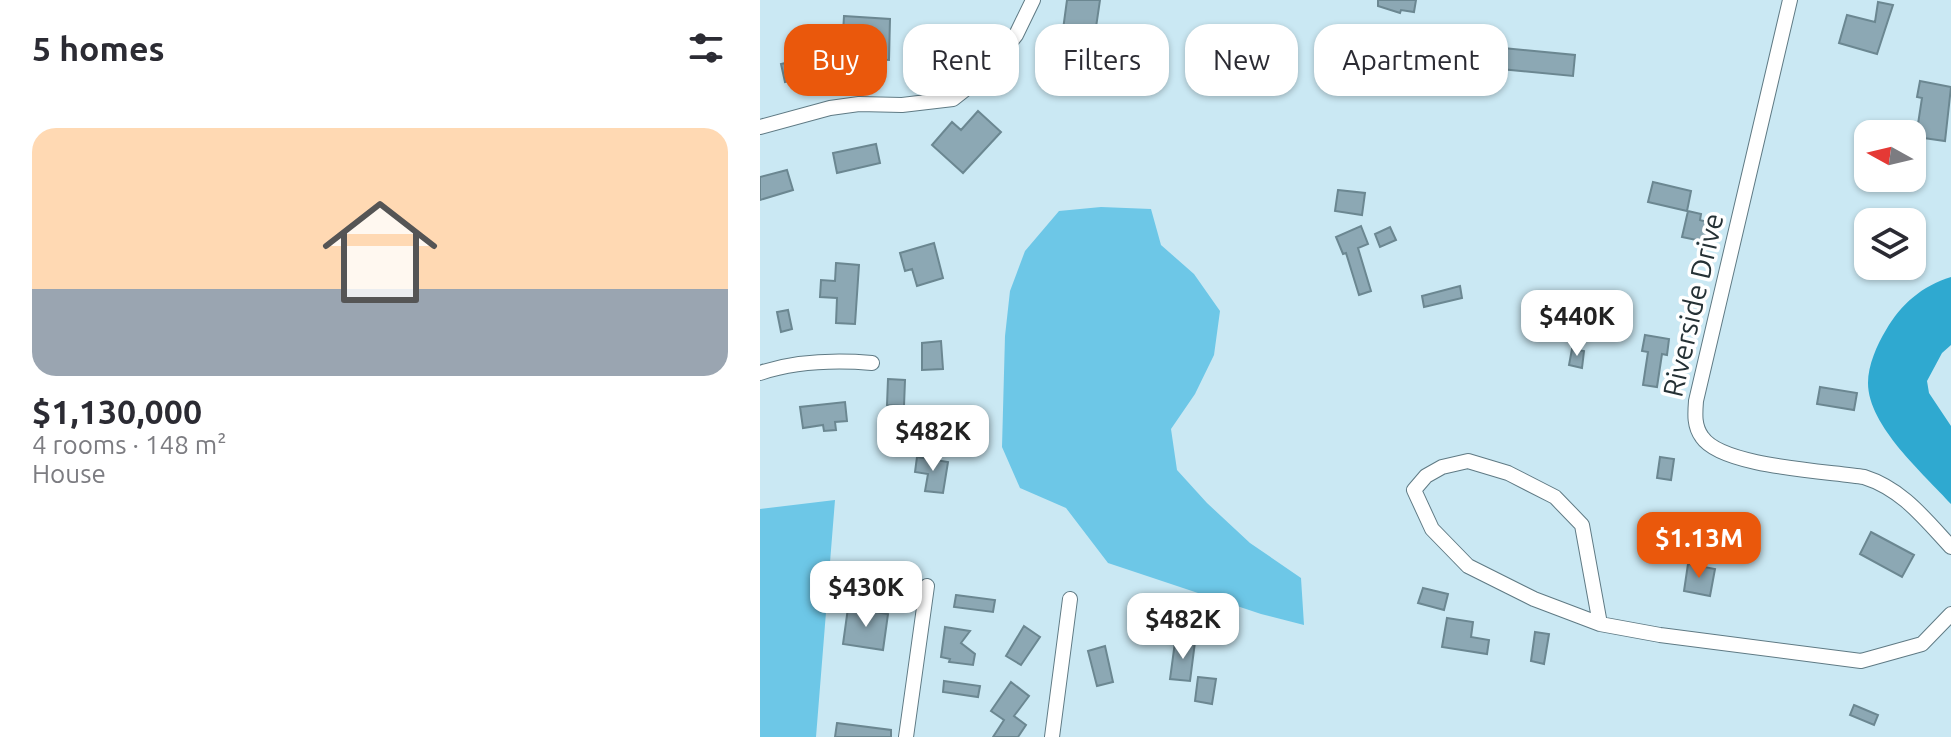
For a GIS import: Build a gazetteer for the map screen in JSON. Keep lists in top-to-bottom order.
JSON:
{
  "streets": {
    "street": ["Riverside Drive"]
  },
  "north": "left",
  "page": {
    "heading": "5 homes",
    "chip": [
      "Buy",
      "Rent",
      "Filters",
      "New",
      "Apartment"
    ],
    "list": [
      {
        "name": "$1,130,000",
        "note": "4 rooms · 148 m² · House"
      }
    ],
    "price": [
      "$440K",
      "$482K",
      "$1.13M",
      "$430K",
      "$482K"
    ]
  }
}
